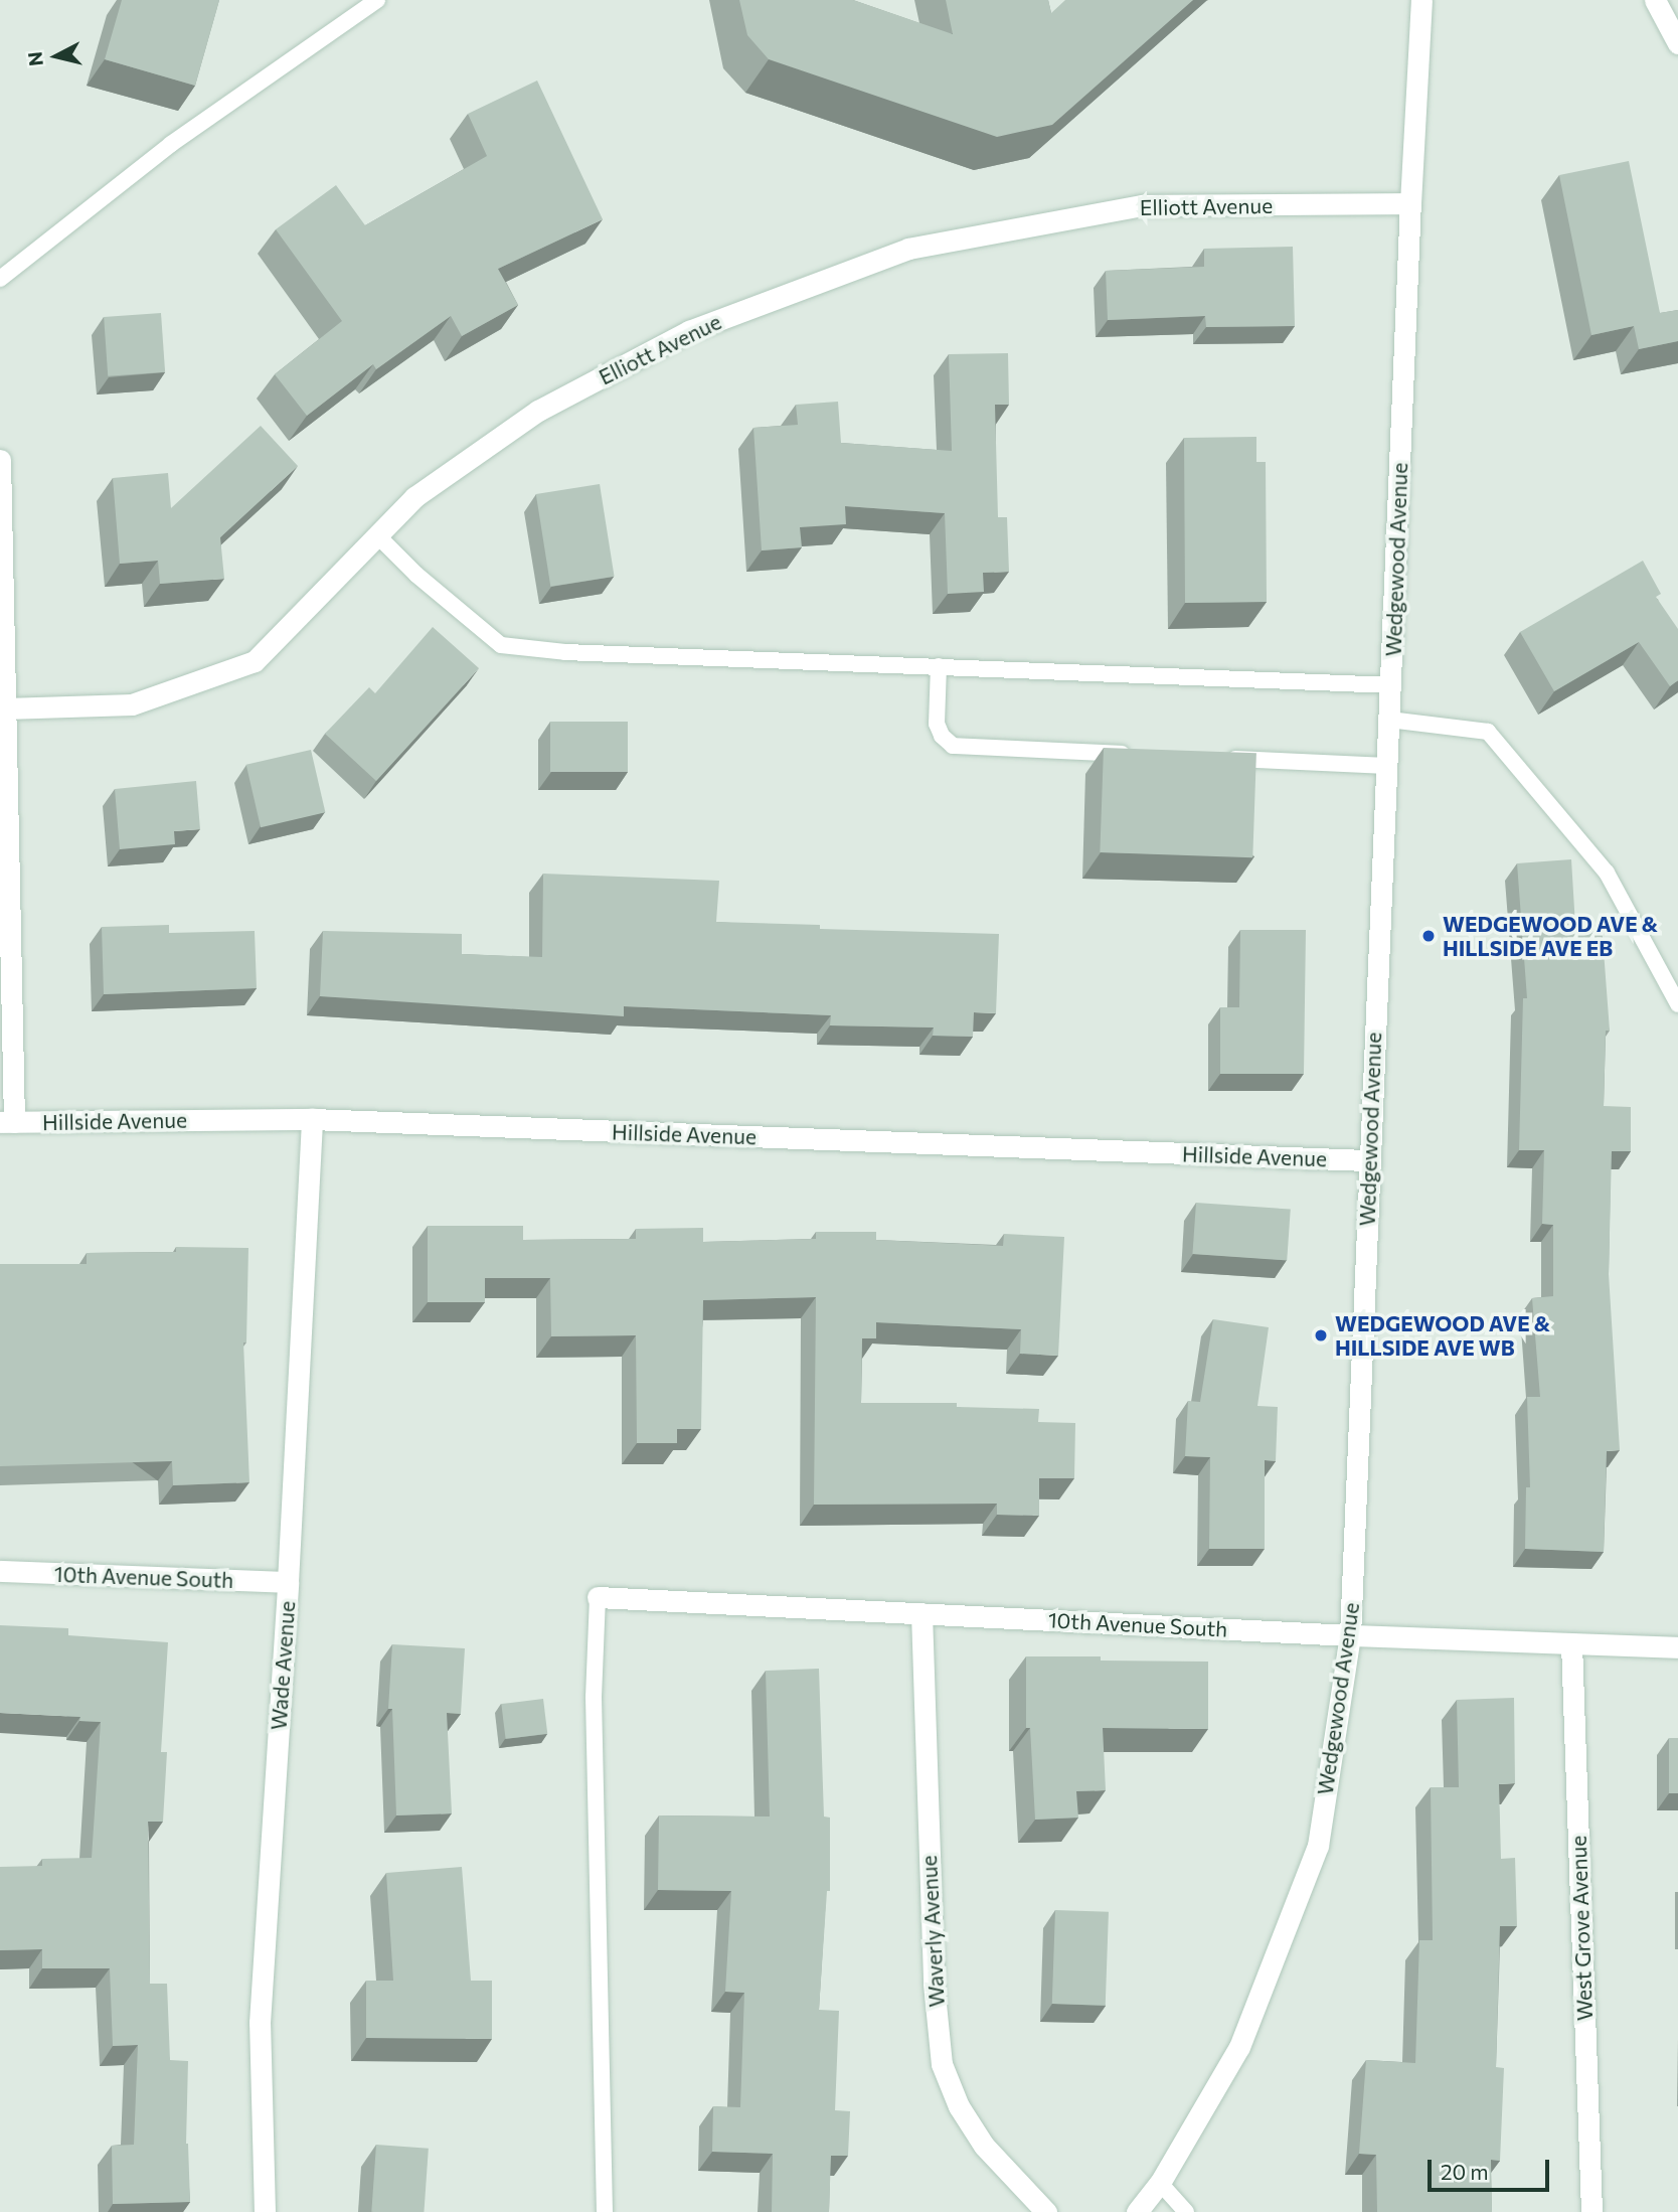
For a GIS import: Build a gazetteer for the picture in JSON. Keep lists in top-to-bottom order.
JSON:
{
  "streets": {
    "street": [
      "Elliott Avenue",
      "Wedgewood Avenue",
      "Hillside Avenue",
      "10th Avenue South",
      "Wade Avenue",
      "West Grove Avenue",
      "Waverly Avenue"
    ]
  },
  "crossings": [
    ["Elliott Avenue", "Wedgewood Avenue"],
    ["Wedgewood Avenue", "Hillside Avenue"],
    ["Wedgewood Avenue", "10th Avenue South"],
    ["Hillside Avenue", "Wade Avenue"],
    ["10th Avenue South", "Wade Avenue"],
    ["10th Avenue South", "West Grove Avenue"],
    ["10th Avenue South", "Waverly Avenue"]
  ],
  "places": ["WEDGEWOOD AVE & HILLSIDE AVE EB", "WEDGEWOOD AVE & HILLSIDE AVE WB"],
  "scale_bar": "20 m",
  "north": "left"
}
